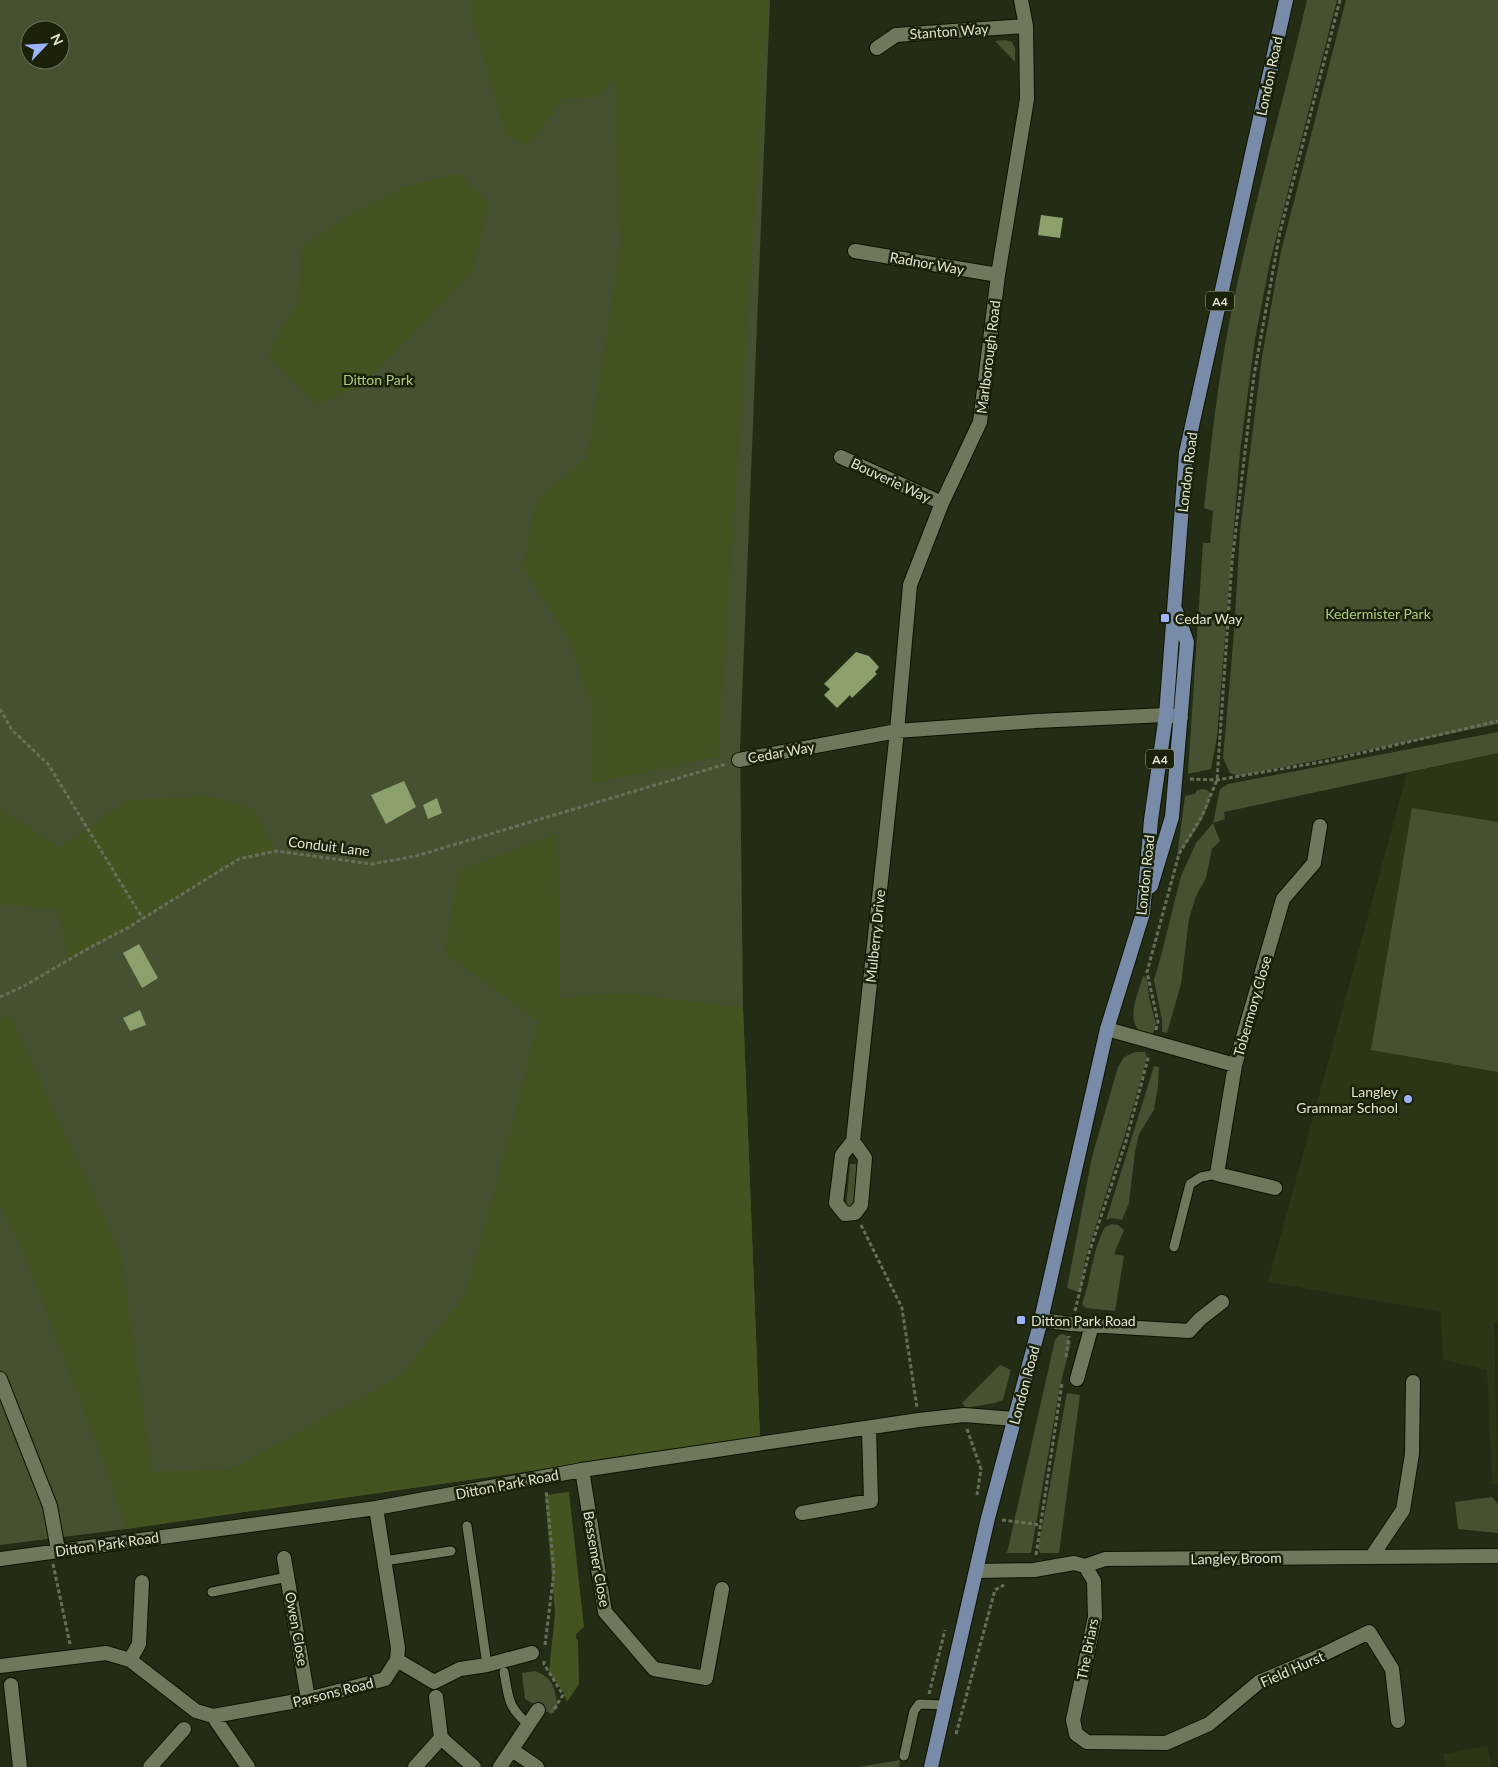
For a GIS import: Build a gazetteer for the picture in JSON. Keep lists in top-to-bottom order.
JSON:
{
  "streets": {
    "main road": ["London Road", "A4"],
    "street": [
      "Stanton Way",
      "Radnor Way",
      "Marlborough Road",
      "Bouverie Way",
      "Cedar Way",
      "Mulberry Drive",
      "Tobermory Close",
      "Ditton Park Road",
      "Langley Broom",
      "Bessemer Close",
      "Owen Close",
      "The Briars",
      "Field Hurst",
      "Parsons Road"
    ],
    "path": ["Conduit Lane"]
  },
  "crossings": [
    ["Stanton Way", "Marlborough Road"],
    ["London Road", "Cedar Way"],
    ["London Road", "Tobermory Close"],
    ["London Road", "Ditton Park Road"],
    ["London Road", "Langley Broom"],
    ["Radnor Way", "Marlborough Road"],
    ["Marlborough Road", "Bouverie Way"],
    ["Marlborough Road", "Cedar Way"],
    ["Marlborough Road", "Mulberry Drive"],
    ["Cedar Way", "Conduit Lane"],
    ["Cedar Way", "Mulberry Drive"],
    ["Ditton Park Road", "Bessemer Close"],
    ["Langley Broom", "The Briars"],
    ["Owen Close", "Parsons Road"],
    ["The Briars", "Field Hurst"]
  ],
  "parks": ["Ditton Park", "Kedermister Park"],
  "places": {
    "transit": ["Cedar Way", "Ditton Park Road"],
    "other": ["Langley Grammar School"]
  },
  "north": "top right"
}
